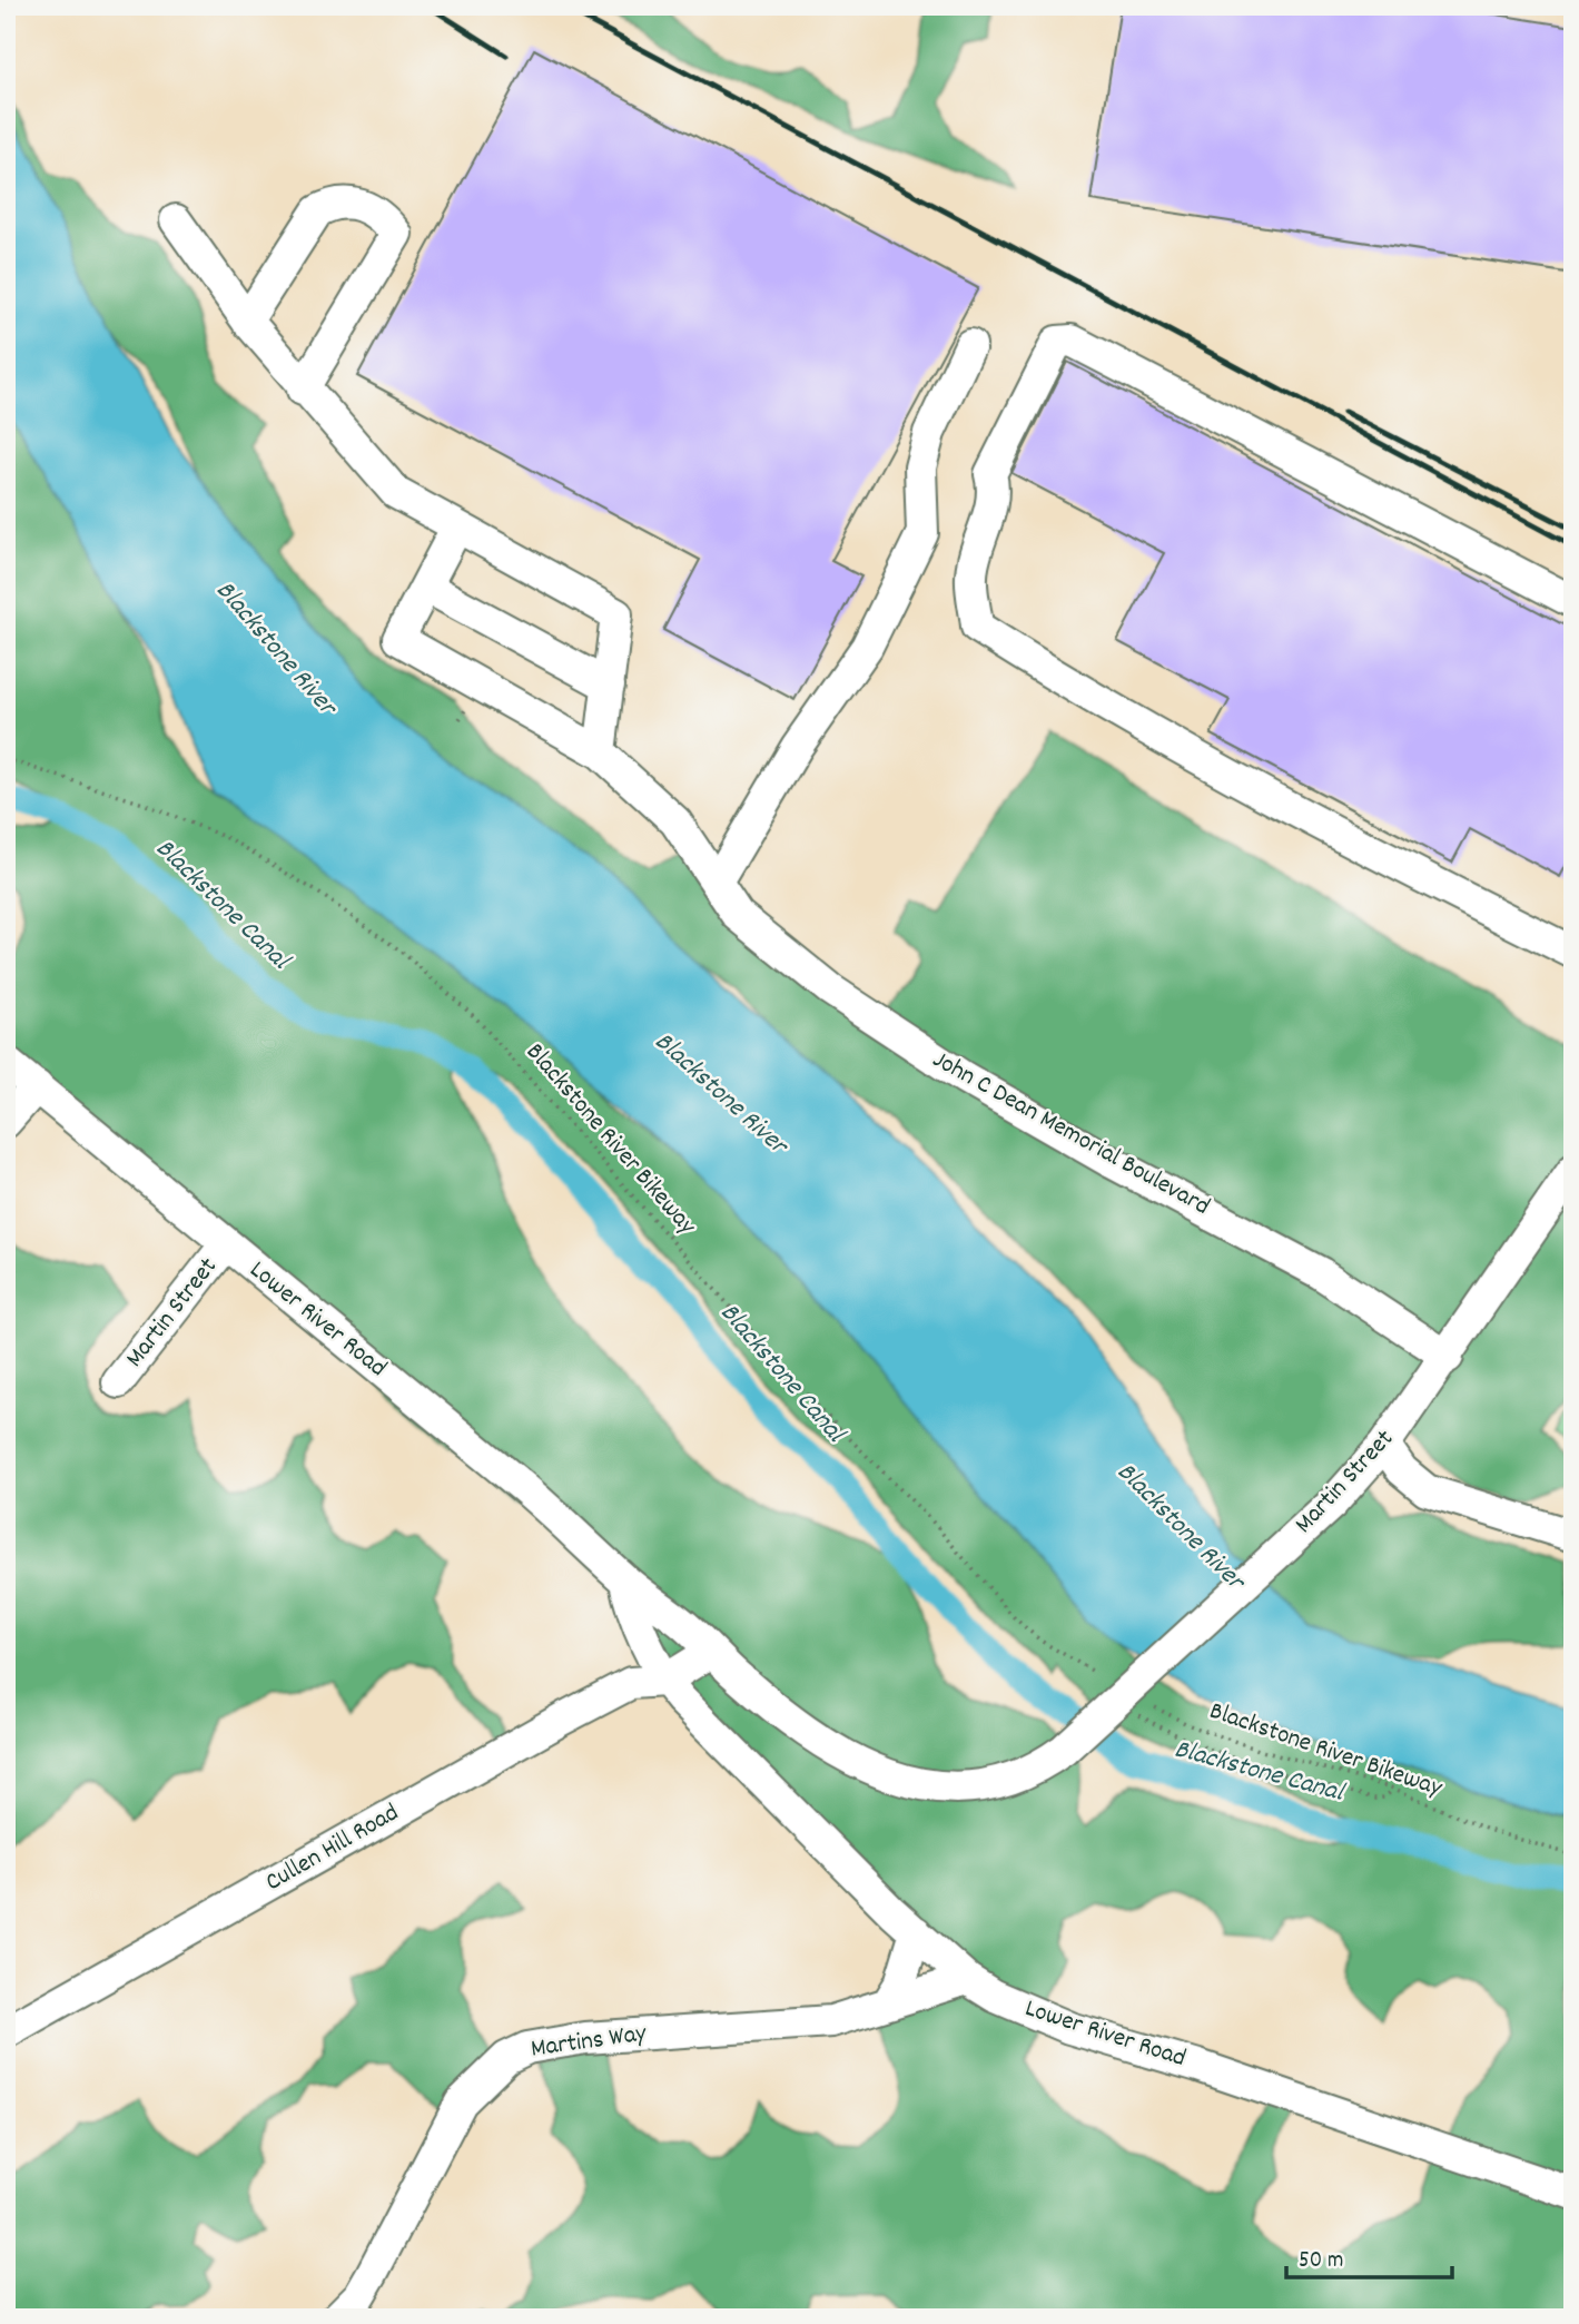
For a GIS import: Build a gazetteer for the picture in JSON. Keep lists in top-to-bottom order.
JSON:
{
  "streets": {
    "street": [
      "John C Dean Memorial Boulevard",
      "Martin Street",
      "Lower River Road",
      "Cullen Hill Road",
      "Martins Way"
    ],
    "path": ["Blackstone River Bikeway"]
  },
  "crossings": [
    ["John C Dean Memorial Boulevard", "Martin Street"],
    ["Martin Street", "Lower River Road"],
    ["Lower River Road", "Cullen Hill Road"],
    ["Lower River Road", "Martins Way"]
  ],
  "water": ["Blackstone River", "Blackstone Canal"],
  "scale_bar": "50 m"
}
